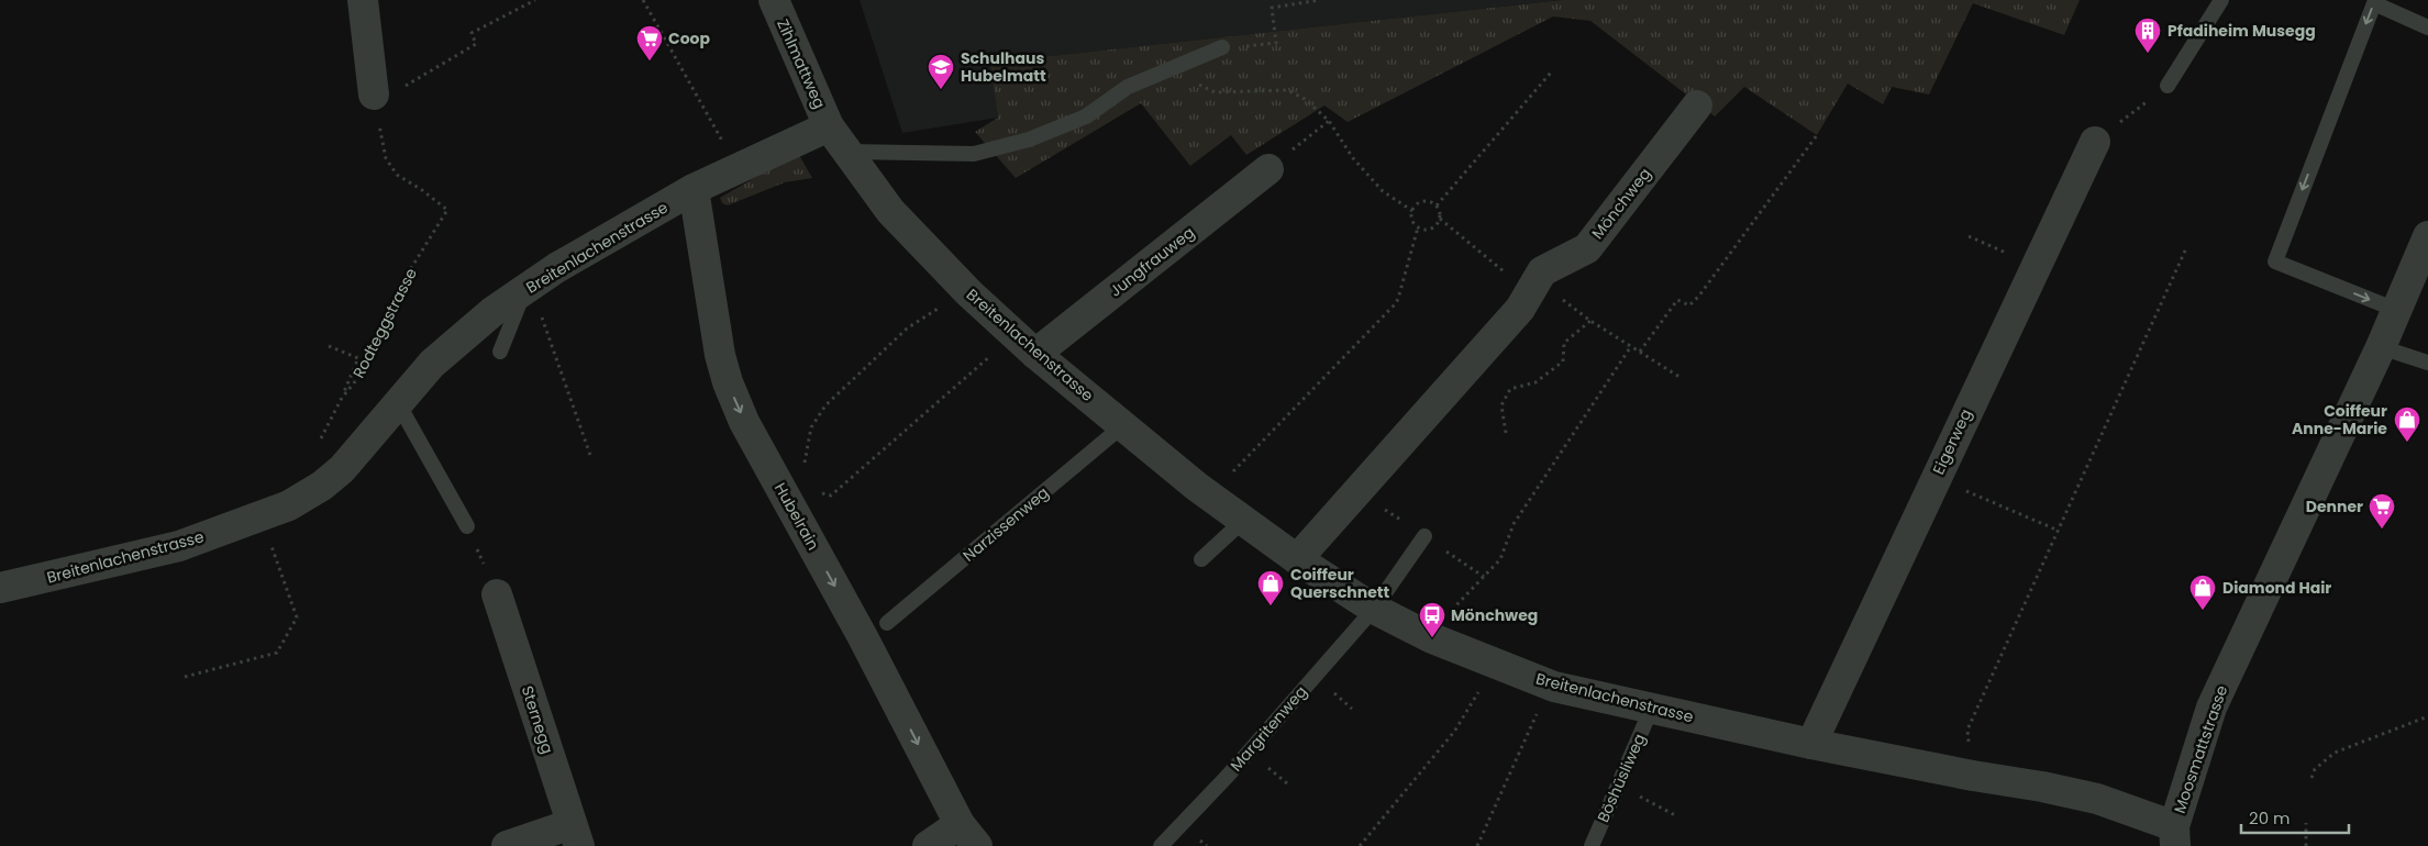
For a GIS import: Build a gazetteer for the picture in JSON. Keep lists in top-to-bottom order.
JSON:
{
  "streets": {
    "street": [
      "Zihlmattweg",
      "Mönchweg",
      "Breitenlachenstrasse",
      "Jungfrauweg",
      "Eigerweg",
      "Hubelrain",
      "Sternegg",
      "Moosmattstrasse"
    ],
    "lane": ["Narzissenweg", "Margritenweg", "Böshüsliweg"],
    "path": ["Rodteggstrasse"]
  },
  "crossings": [
    ["Zihlmattweg", "Breitenlachenstrasse"],
    ["Mönchweg", "Breitenlachenstrasse"],
    ["Breitenlachenstrasse", "Jungfrauweg"],
    ["Breitenlachenstrasse", "Eigerweg"],
    ["Breitenlachenstrasse", "Hubelrain"],
    ["Breitenlachenstrasse", "Narzissenweg"],
    ["Breitenlachenstrasse", "Margritenweg"],
    ["Breitenlachenstrasse", "Moosmattstrasse"],
    ["Breitenlachenstrasse", "Böshüsliweg"]
  ],
  "one_way": ["Hubelrain"],
  "places": {
    "building": ["Pfadiheim Musegg"],
    "supermarket": ["Coop", "Denner"],
    "school or university": ["Schulhaus Hubelmatt"],
    "shop": ["Coiffeur Anne-Marie", "Coiffeur Querschnett", "Diamond Hair"],
    "bus stop": ["Mönchweg"]
  },
  "scale_bar": "20 m"
}
